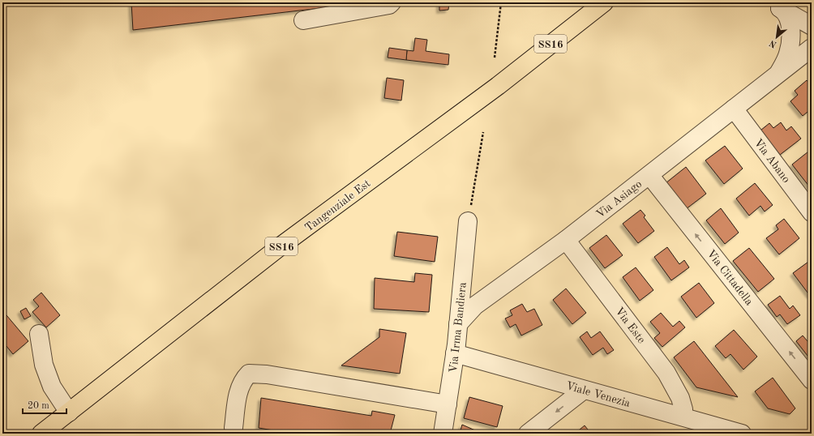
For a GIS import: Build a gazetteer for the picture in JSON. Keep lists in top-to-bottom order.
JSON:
{
  "streets": {
    "main road": ["SS16", "Tangenziale Est"],
    "street": [
      "Via Abano",
      "Via Asiago",
      "Via Cittadella",
      "Via Este",
      "Via Irma Bandiera",
      "Viale Venezia"
    ]
  },
  "crossings": [
    ["Via Abano", "Via Asiago"],
    ["Via Asiago", "Via Cittadella"],
    ["Via Asiago", "Via Este"],
    ["Via Asiago", "Via Irma Bandiera"],
    ["Via Este", "Viale Venezia"],
    ["Via Irma Bandiera", "Viale Venezia"]
  ],
  "one_way": ["Via Cittadella"],
  "scale_bar": "20 m",
  "north": "bottom left"
}
